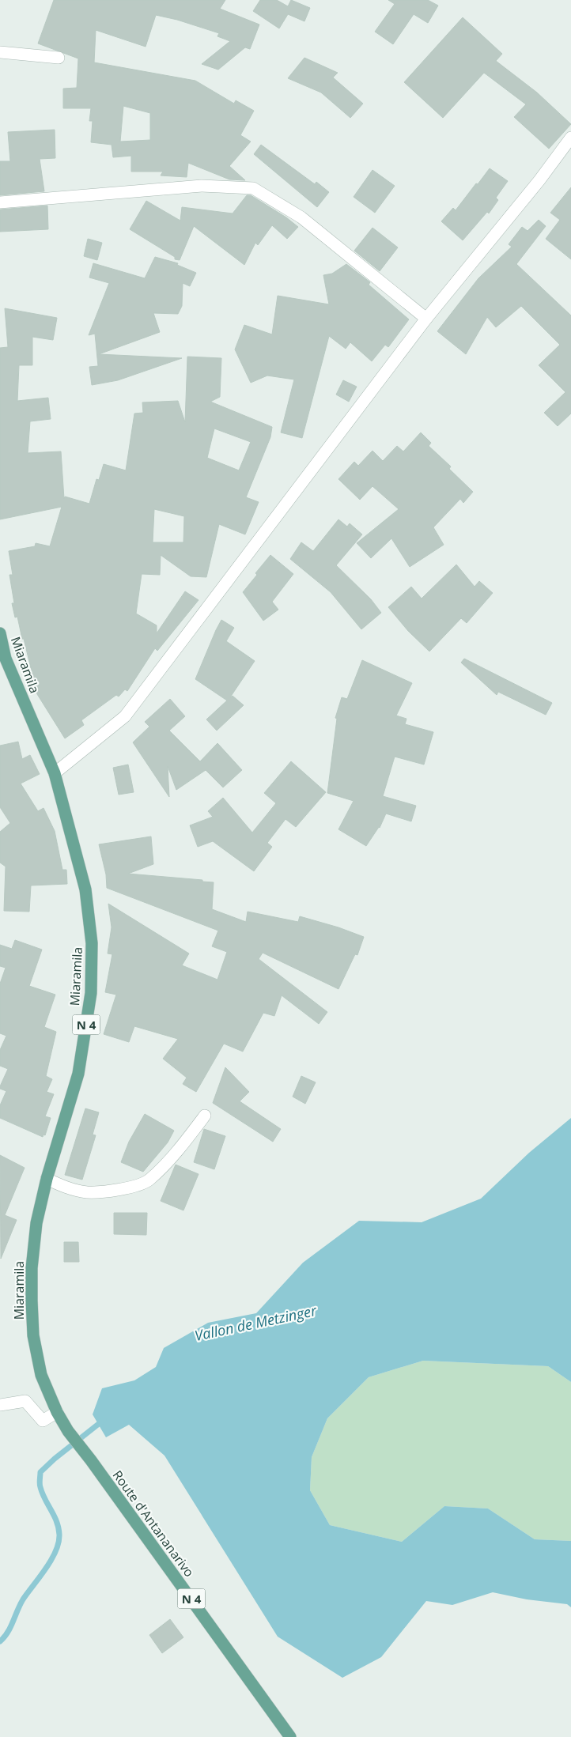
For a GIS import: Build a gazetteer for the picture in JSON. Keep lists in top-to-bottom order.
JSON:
{
  "streets": {
    "main road": ["Miaramila", "N 4", "Route d'Antananarivo"]
  },
  "crossings": [
    ["Miaramila", "Route d'Antananarivo"]
  ],
  "water": ["Vallon de Metzinger"]
}
